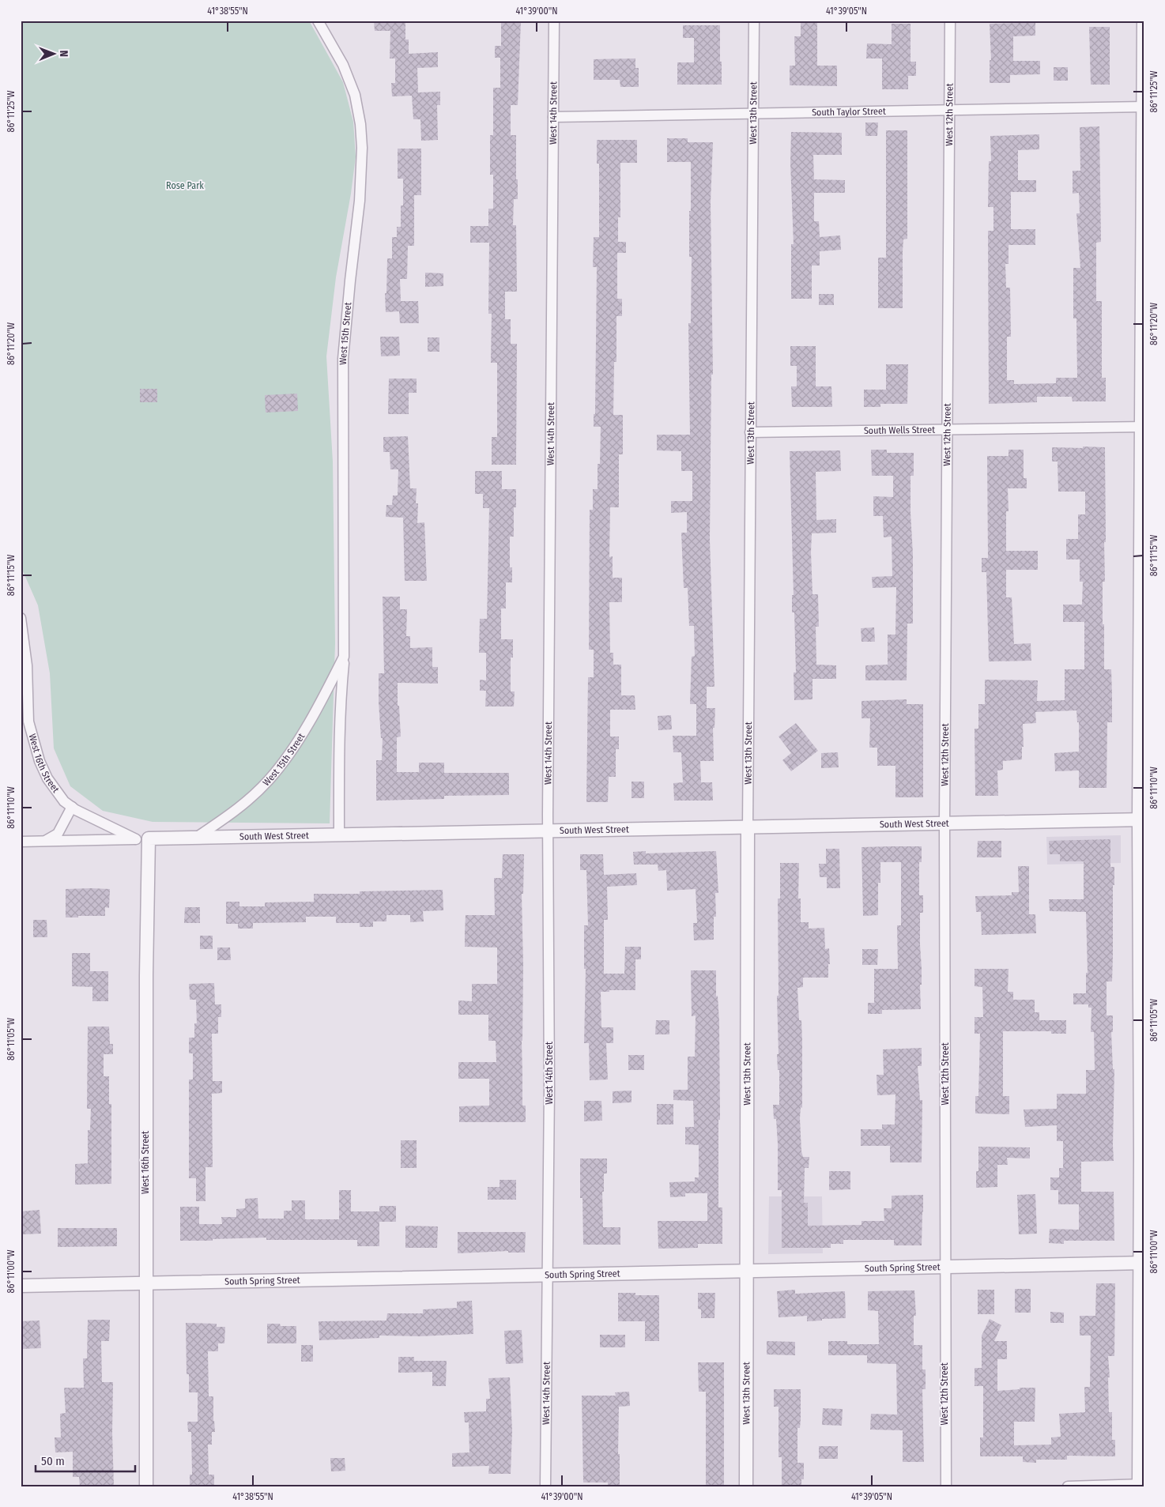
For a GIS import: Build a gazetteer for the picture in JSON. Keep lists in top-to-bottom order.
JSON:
{
  "streets": {
    "street": [
      "South Taylor Street",
      "West 14th Street",
      "West 13th Street",
      "West 12th Street",
      "West 15th Street",
      "South Wells Street",
      "West 16th Street",
      "South West Street",
      "South Spring Street"
    ]
  },
  "crossings": [
    ["South Taylor Street", "West 14th Street"],
    ["South Taylor Street", "West 13th Street"],
    ["South Taylor Street", "West 12th Street"],
    ["West 14th Street", "South West Street"],
    ["West 14th Street", "South Spring Street"],
    ["West 13th Street", "South Wells Street"],
    ["West 13th Street", "South West Street"],
    ["West 13th Street", "South Spring Street"],
    ["West 12th Street", "South Wells Street"],
    ["West 12th Street", "South West Street"],
    ["West 12th Street", "South Spring Street"],
    ["West 15th Street", "South West Street"],
    ["West 16th Street", "South West Street"],
    ["West 16th Street", "South Spring Street"]
  ],
  "parks": ["Rose Park"],
  "scale_bar": "50 m",
  "north": "right",
  "coordinates": [
    "41°38'55\"N",
    "41°39'00\"N",
    "41°39'05\"N",
    "86°11'25\"W",
    "86°11'20\"W",
    "86°11'15\"W",
    "86°11'10\"W",
    "86°11'05\"W",
    "86°11'00\"W"
  ]
}
